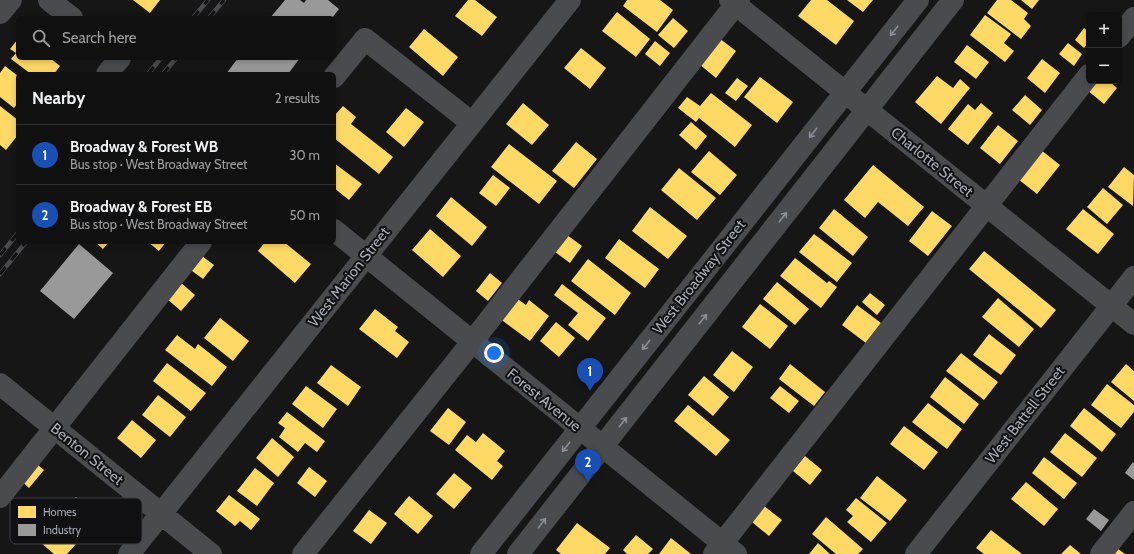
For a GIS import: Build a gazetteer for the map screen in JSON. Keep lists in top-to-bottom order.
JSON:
{
  "streets": {
    "street": [
      "Charlotte Street",
      "West Marion Street",
      "West Broadway Street",
      "Forest Avenue",
      "West Battell Street",
      "Benton Street"
    ]
  },
  "crossings": [
    ["Charlotte Street", "West Broadway Street"],
    ["Charlotte Street", "West Battell Street"],
    ["West Marion Street", "Forest Avenue"],
    ["West Marion Street", "Benton Street"],
    ["West Broadway Street", "Forest Avenue"]
  ],
  "legend": ["Homes", "Industry"],
  "page": {
    "map_buttons": ["+", "−"],
    "search": "Search here",
    "heading": ["Nearby", "2 results"],
    "list": [
      {
        "mark": "1",
        "name": "Broadway & Forest WB",
        "note": "Bus stop · West Broadway Street",
        "value": "30 m"
      },
      {
        "mark": "2",
        "name": "Broadway & Forest EB",
        "note": "Bus stop · West Broadway Street",
        "value": "50 m"
      }
    ],
    "pins": ["1", "2"]
  }
}
